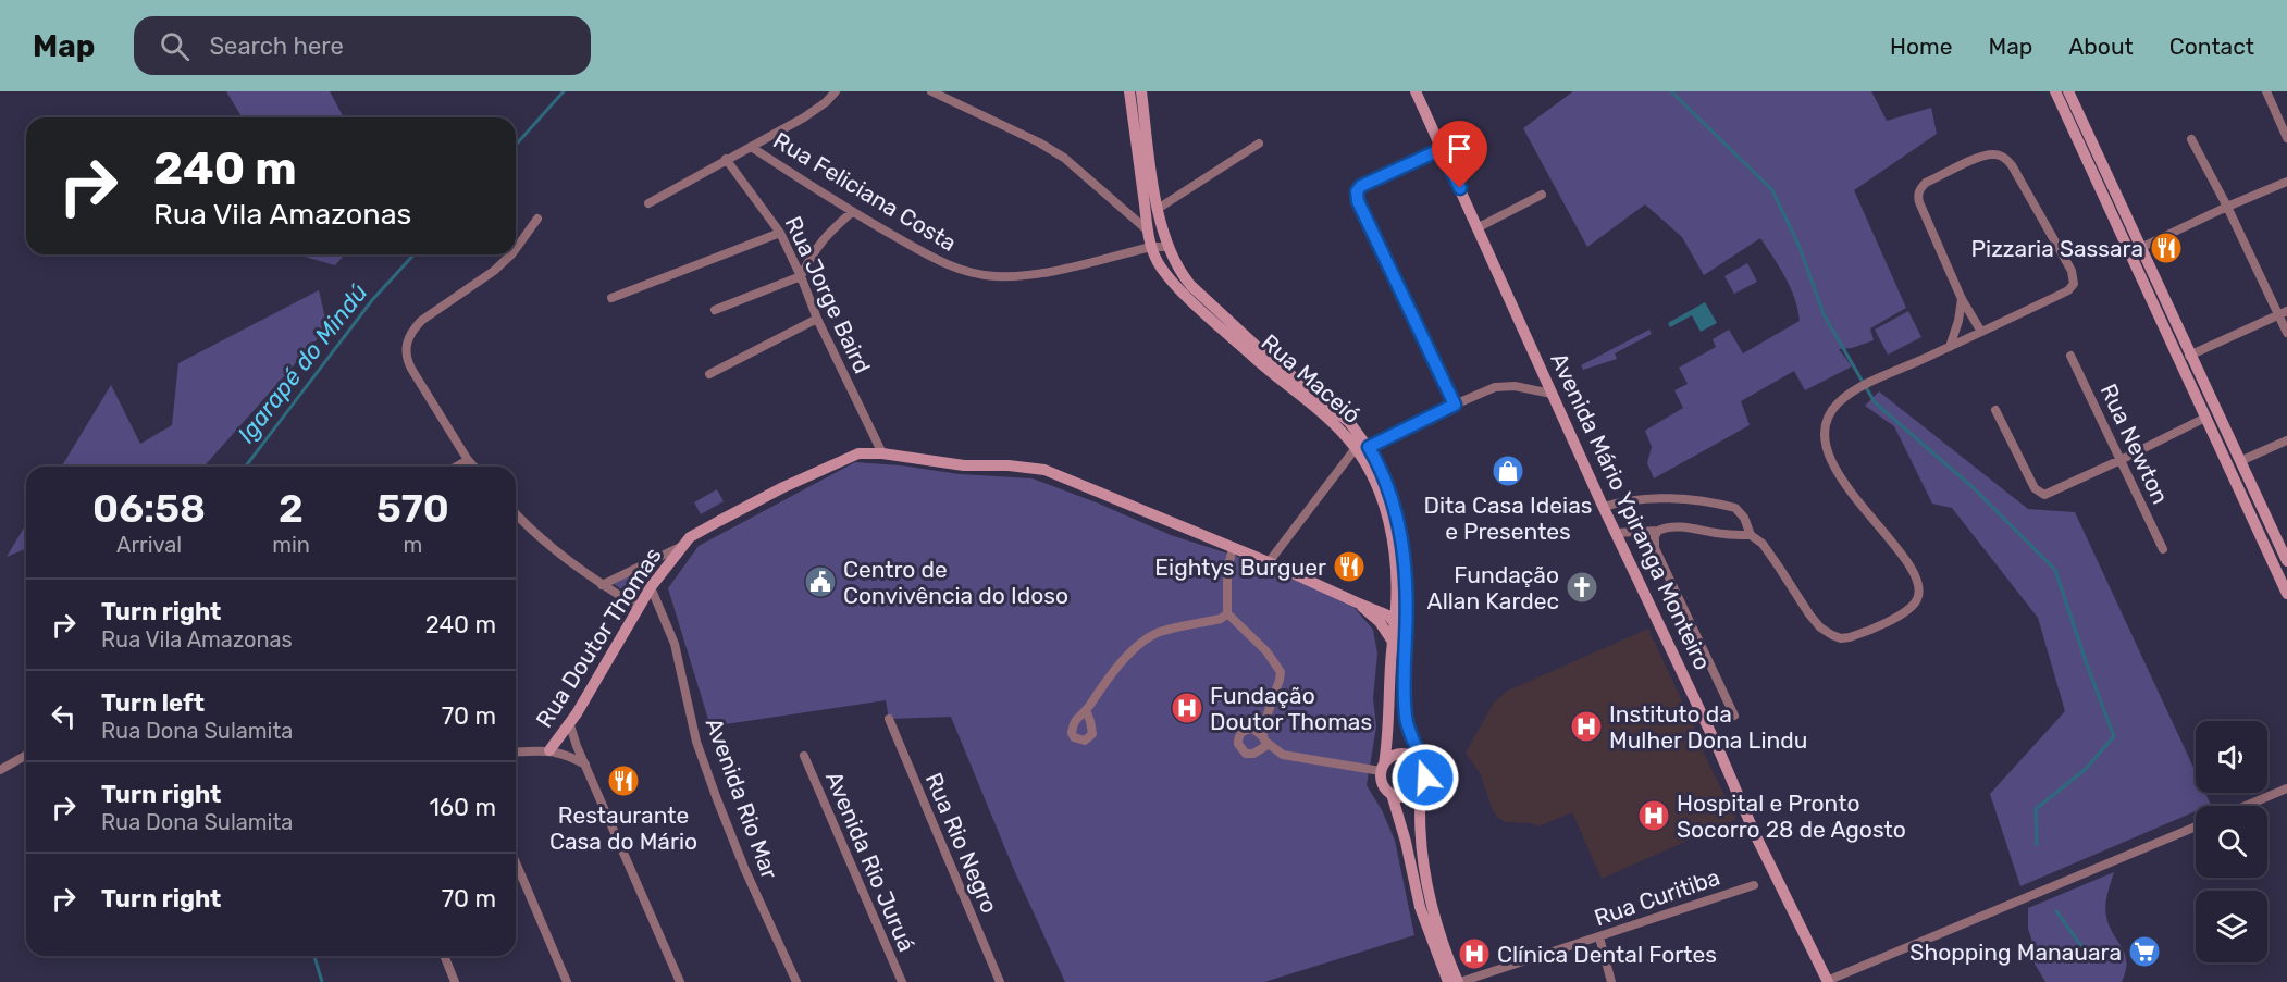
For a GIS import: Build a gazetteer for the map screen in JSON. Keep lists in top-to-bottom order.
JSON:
{
  "streets": {
    "main road": ["Rua Maceió", "Avenida Mário Ypiranga Monteiro", "Rua Doutor Thomas"],
    "street": [
      "Rua Feliciana Costa",
      "Rua Jorge Baird",
      "Rua Newton",
      "Avenida Rio Mar",
      "Rua Rio Negro",
      "Avenida Rio Juruá",
      "Rua Curitiba"
    ]
  },
  "crossings": [
    ["Rua Feliciana Costa", "Rua Maceió"],
    ["Rua Jorge Baird", "Rua Doutor Thomas"],
    ["Rua Maceió", "Rua Doutor Thomas"],
    ["Rua Doutor Thomas", "Avenida Rio Mar"]
  ],
  "water": ["Igarapé do Mindú"],
  "places": {
    "restaurant": ["Pizzaria Sassara", "Eightys Burguer", "Restaurante Casa do Mário"],
    "shop": ["Dita Casa Ideias e Presentes"],
    "public building": ["Centro de Convivência do Idoso"],
    "church": ["Fundação Allan Kardec"],
    "hospital": [
      "Fundação Doutor Thomas",
      "Instituto da Mulher Dona Lindu",
      "Hospital e Pronto Socorro 28 de Agosto",
      "Clínica Dental Fortes"
    ],
    "supermarket": ["Shopping Manauara"]
  },
  "page": {
    "header": "Map",
    "search": "Search here",
    "nav": [
      "Home",
      "Map",
      "About",
      "Contact"
    ],
    "turn": ["240 m", "Rua Vila Amazonas"],
    "eta": [
      "06:58",
      "Arrival",
      "2",
      "min",
      "570",
      "m"
    ],
    "list": [
      {
        "name": "Turn right",
        "note": "Rua Vila Amazonas",
        "value": "240 m"
      },
      {
        "name": "Turn left",
        "note": "Rua Dona Sulamita",
        "value": "70 m"
      },
      {
        "name": "Turn right",
        "note": "Rua Dona Sulamita",
        "value": "160 m"
      },
      {
        "name": "Turn right",
        "value": "70 m"
      }
    ]
  }
}
